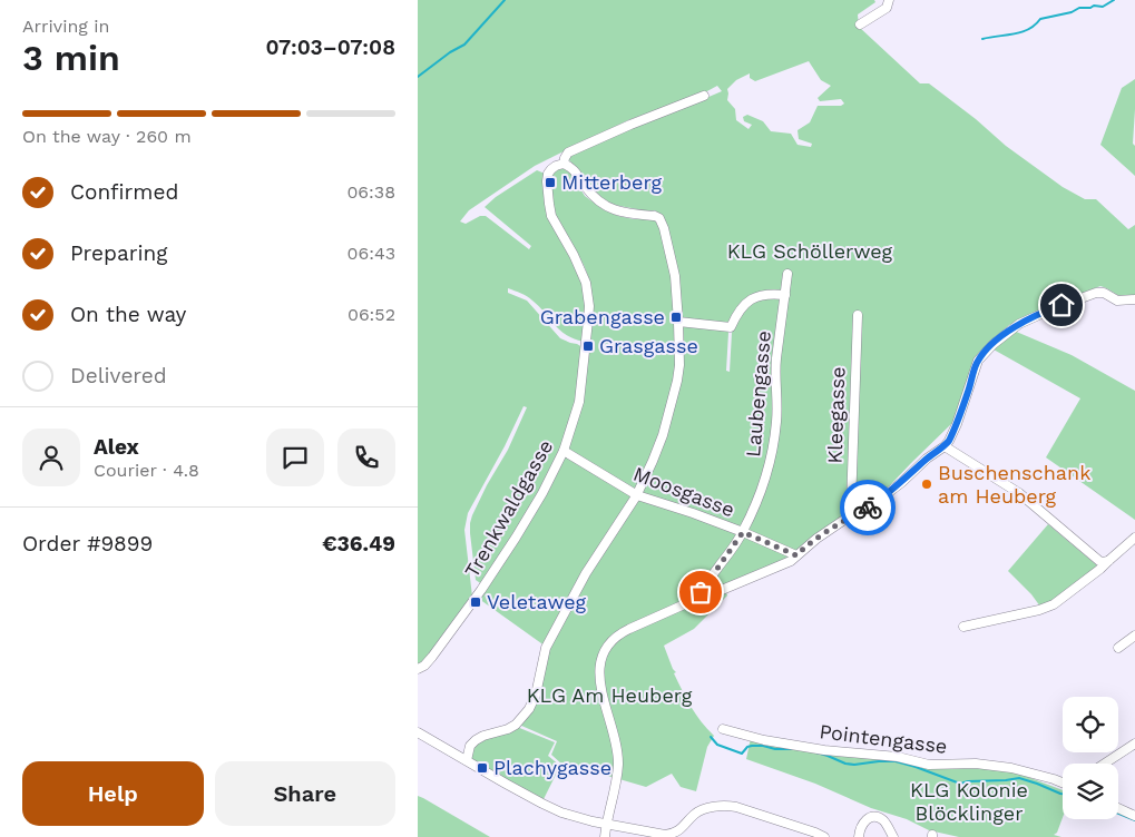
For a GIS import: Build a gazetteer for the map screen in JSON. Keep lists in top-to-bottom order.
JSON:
{
  "streets": {
    "street": [
      "Laubengasse",
      "Kleegasse",
      "Moosgasse",
      "Trenkwaldgasse",
      "Pointengasse"
    ]
  },
  "crossings": [
    ["Laubengasse", "Moosgasse"],
    ["Moosgasse", "Trenkwaldgasse"]
  ],
  "parks": ["KLG Schöllerweg", "KLG Am Heuberg", "KLG Kolonie Blöcklinger"],
  "places": {
    "transit": [
      "Mitterberg",
      "Grabengasse",
      "Grasgasse",
      "Veletaweg",
      "Plachygasse"
    ],
    "other": ["Buschenschank am Heuberg"]
  },
  "page": {
    "heading": ["3 min", "Arriving in", "07:03–07:08"],
    "panel": [
      "Alex",
      "Courier · 4.8",
      "Order #9899",
      "€36.49"
    ],
    "bar": "On the way · 260 m",
    "list": [
      ["Confirmed", "06:38"],
      ["Preparing", "06:43"],
      ["On the way", "06:52"],
      "Delivered"
    ],
    "buttons": ["Help", "Share"]
  }
}
